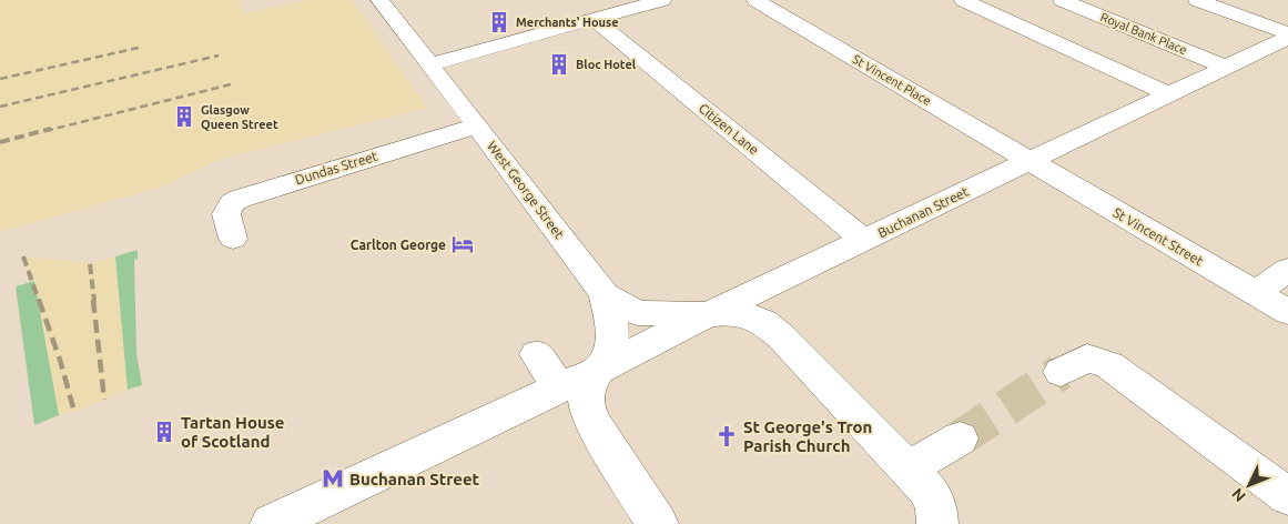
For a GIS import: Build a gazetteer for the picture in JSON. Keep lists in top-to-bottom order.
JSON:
{
  "streets": {
    "street": [
      "Royal Bank Place",
      "St Vincent Place",
      "Citizen Lane",
      "Dundas Street",
      "West George Street",
      "Buchanan Street",
      "St Vincent Street"
    ]
  },
  "crossings": [
    ["Royal Bank Place", "Buchanan Street"],
    ["St Vincent Place", "Buchanan Street"],
    ["St Vincent Place", "St Vincent Street"],
    ["Citizen Lane", "Buchanan Street"],
    ["Dundas Street", "West George Street"],
    ["West George Street", "Buchanan Street"],
    ["Buchanan Street", "St Vincent Street"]
  ],
  "places": {
    "building": [
      "Merchants' House",
      "Bloc Hotel",
      "Glasgow Queen Street",
      "Tartan House of Scotland"
    ],
    "hotel": ["Carlton George"],
    "church": ["St George's Tron Parish Church"],
    "metro station": ["Buchanan Street"]
  },
  "north": "bottom left"
}
